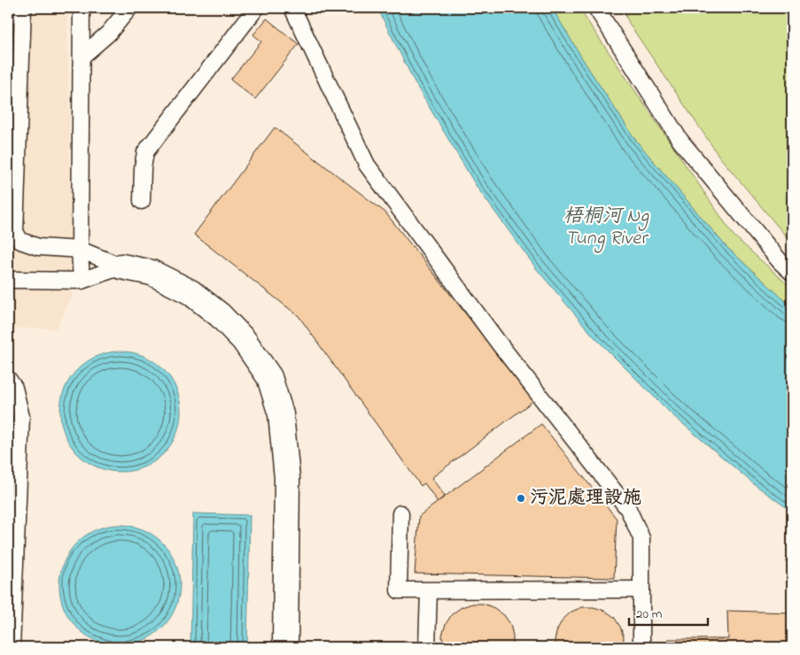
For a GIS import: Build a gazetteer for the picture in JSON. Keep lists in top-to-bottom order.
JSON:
{
  "water": ["梧桐河 Ng Tung River"],
  "places": ["污泥處理設施"],
  "scale_bar": "20 m"
}
